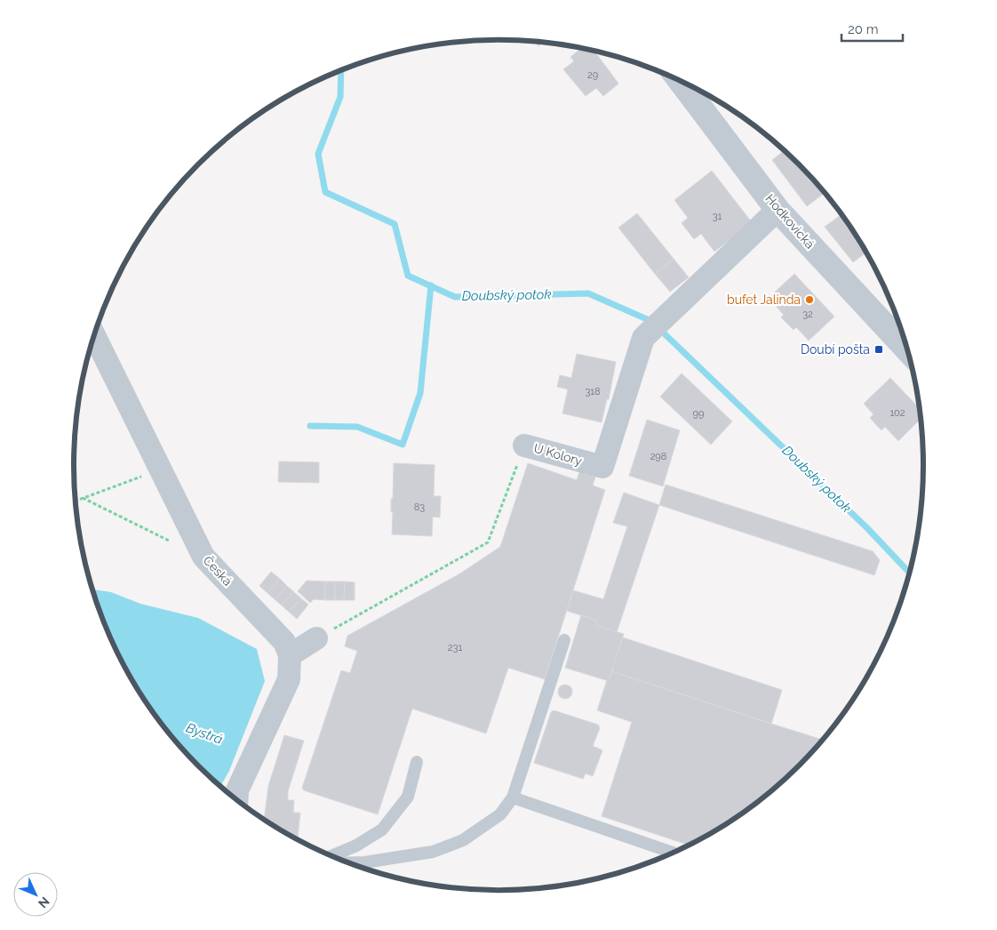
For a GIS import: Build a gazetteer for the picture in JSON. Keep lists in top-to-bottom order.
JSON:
{
  "streets": {
    "street": ["Hodkovická", "U Kolory", "Česká"]
  },
  "crossings": [
    ["Hodkovická", "U Kolory"]
  ],
  "water": ["Doubský potok", "Bystrá"],
  "places": {
    "other": ["bufet Jalinda"],
    "transit": ["Doubí pošta"]
  },
  "house_numbers": [
    "29",
    "31",
    "32",
    "318",
    "102",
    "99",
    "298",
    "83",
    "231"
  ],
  "scale_bar": "20 m",
  "north": "bottom right"
}
